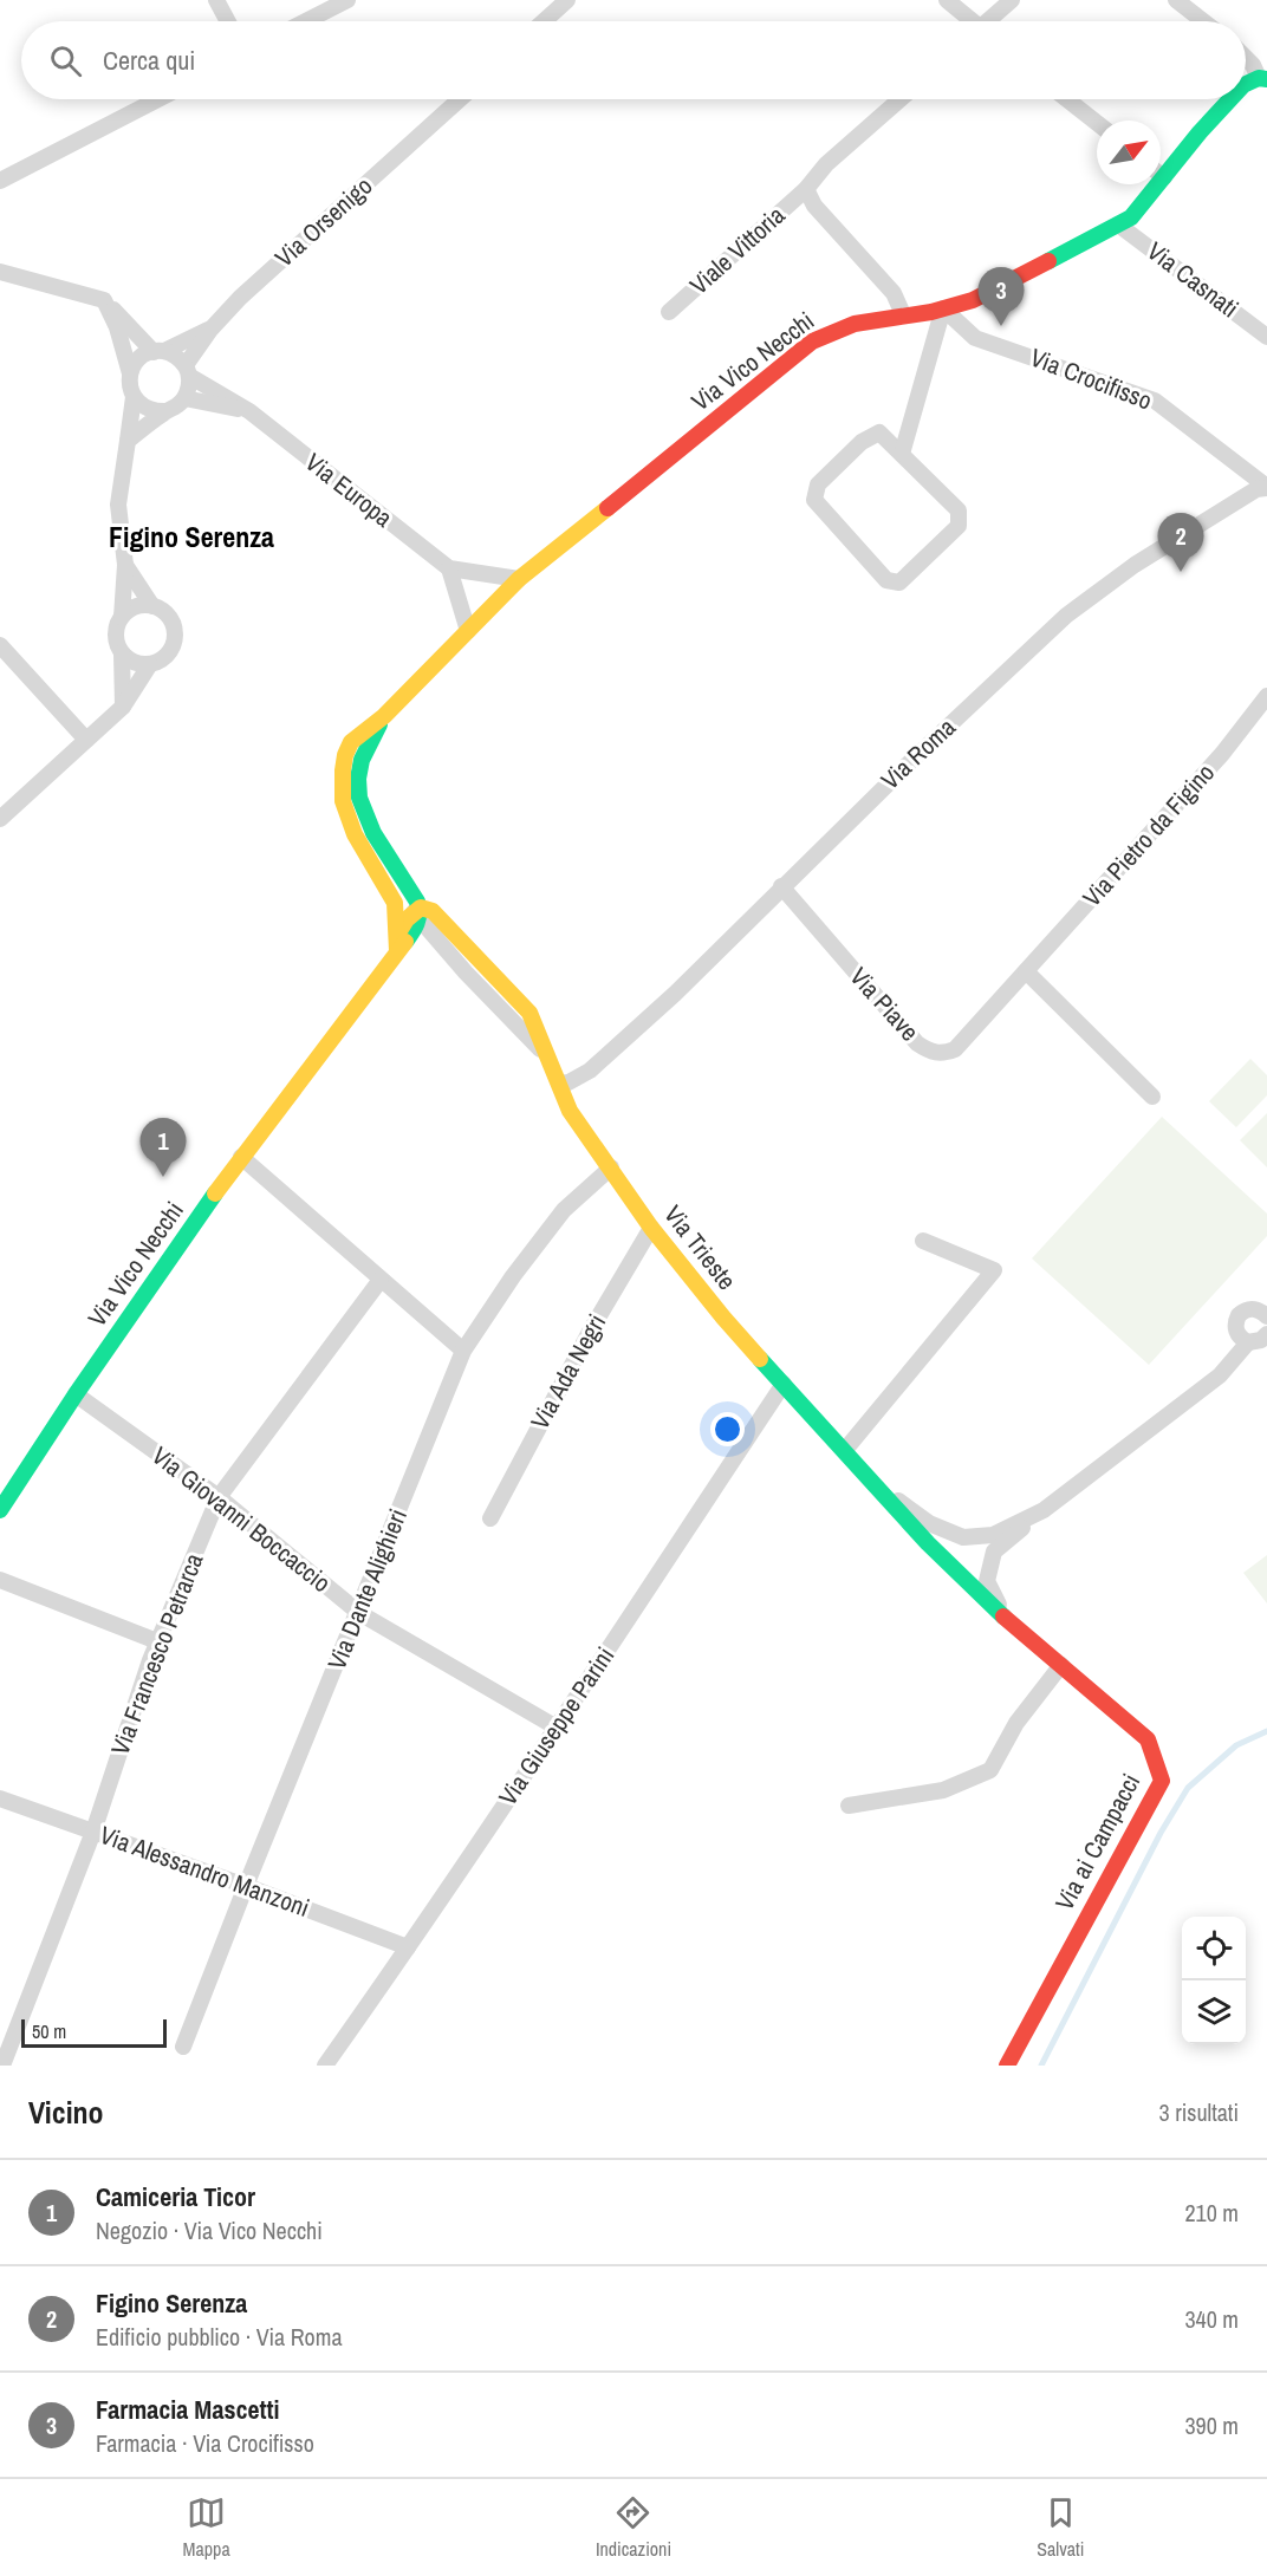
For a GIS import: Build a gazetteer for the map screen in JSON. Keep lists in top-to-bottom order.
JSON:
{
  "streets": {
    "street": [
      "Via Orsenigo",
      "Viale Vittoria",
      "Via Casnati",
      "Via Vico Necchi",
      "Via Crocifisso",
      "Via Europa",
      "Via Roma",
      "Via Pietro da Figino",
      "Via Piave",
      "Via Trieste",
      "Via Ada Negri",
      "Via Giovanni Boccaccio",
      "Via Dante Alighieri",
      "Via Francesco Petrarca",
      "Via Giuseppe Parini",
      "Via ai Campacci",
      "Via Alessandro Manzoni"
    ]
  },
  "crossings": [
    ["Via Orsenigo", "Via Europa"],
    ["Via Casnati", "Via Vico Necchi"],
    ["Via Vico Necchi", "Via Crocifisso"],
    ["Via Vico Necchi", "Via Europa"],
    ["Via Vico Necchi", "Via Trieste"],
    ["Via Vico Necchi", "Via Giovanni Boccaccio"],
    ["Via Crocifisso", "Via Roma"],
    ["Via Roma", "Via Piave"],
    ["Via Roma", "Via Trieste"],
    ["Via Pietro da Figino", "Via Piave"],
    ["Via Trieste", "Via Ada Negri"],
    ["Via Trieste", "Via Dante Alighieri"],
    ["Via Trieste", "Via Giuseppe Parini"],
    ["Via Trieste", "Via ai Campacci"],
    ["Via Giovanni Boccaccio", "Via Dante Alighieri"],
    ["Via Giovanni Boccaccio", "Via Francesco Petrarca"],
    ["Via Giovanni Boccaccio", "Via Giuseppe Parini"],
    ["Via Dante Alighieri", "Via Alessandro Manzoni"],
    ["Via Francesco Petrarca", "Via Alessandro Manzoni"],
    ["Via Giuseppe Parini", "Via Alessandro Manzoni"]
  ],
  "districts": ["Figino Serenza"],
  "scale_bar": "50 m",
  "north": "top right",
  "page": {
    "search": "Cerca qui",
    "pins": ["3", "2", "1"],
    "scale": "50 m",
    "heading": ["Vicino", "3 risultati"],
    "list": [
      {
        "mark": "1",
        "name": "Camiceria Ticor",
        "note": "Negozio · Via Vico Necchi",
        "value": "210 m"
      },
      {
        "mark": "2",
        "name": "Figino Serenza",
        "note": "Edificio pubblico · Via Roma",
        "value": "340 m"
      },
      {
        "mark": "3",
        "name": "Farmacia Mascetti",
        "note": "Farmacia · Via Crocifisso",
        "value": "390 m"
      }
    ],
    "nav": ["Mappa", "Indicazioni", "Salvati"]
  }
}
